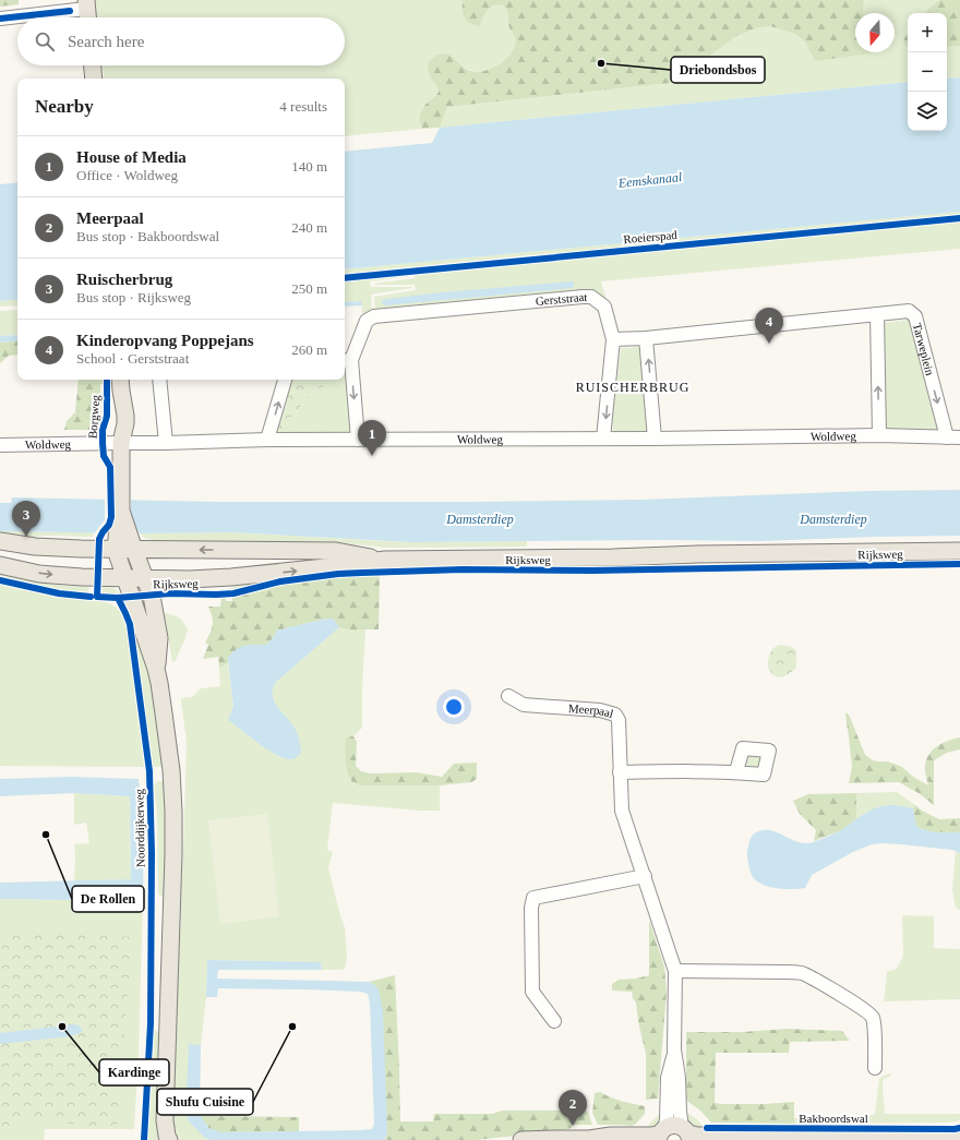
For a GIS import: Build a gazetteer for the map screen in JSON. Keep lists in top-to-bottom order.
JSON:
{
  "streets": {
    "main road": ["Rijksweg", "Bakboordswal"],
    "street": [
      "Gerststraat",
      "Tarweplein",
      "Woldweg",
      "Meerpaal"
    ],
    "cycle path": ["Roeierspad", "Borgweg", "Noorddijkerweg"]
  },
  "crossings": [
    ["Tarweplein", "Woldweg"],
    ["Meerpaal", "Bakboordswal"]
  ],
  "one_way": ["Tarweplein"],
  "districts": ["RUISCHERBRUG"],
  "water": ["Eemskanaal", "Damsterdiep"],
  "places": [
    "Driebondsbos",
    "De Rollen",
    "Kardinge",
    "Shufu Cuisine"
  ],
  "north": "bottom",
  "page": {
    "map_buttons": ["+", "−"],
    "search": "Search here",
    "heading": ["Nearby", "4 results"],
    "list": [
      {
        "mark": "1",
        "name": "House of Media",
        "note": "Office · Woldweg",
        "value": "140 m"
      },
      {
        "mark": "2",
        "name": "Meerpaal",
        "note": "Bus stop · Bakboordswal",
        "value": "240 m"
      },
      {
        "mark": "3",
        "name": "Ruischerbrug",
        "note": "Bus stop · Rijksweg",
        "value": "250 m"
      },
      {
        "mark": "4",
        "name": "Kinderopvang Poppejans",
        "note": "School · Gerststraat",
        "value": "260 m"
      }
    ],
    "pins": [
      "4",
      "1",
      "3",
      "2"
    ]
  }
}
